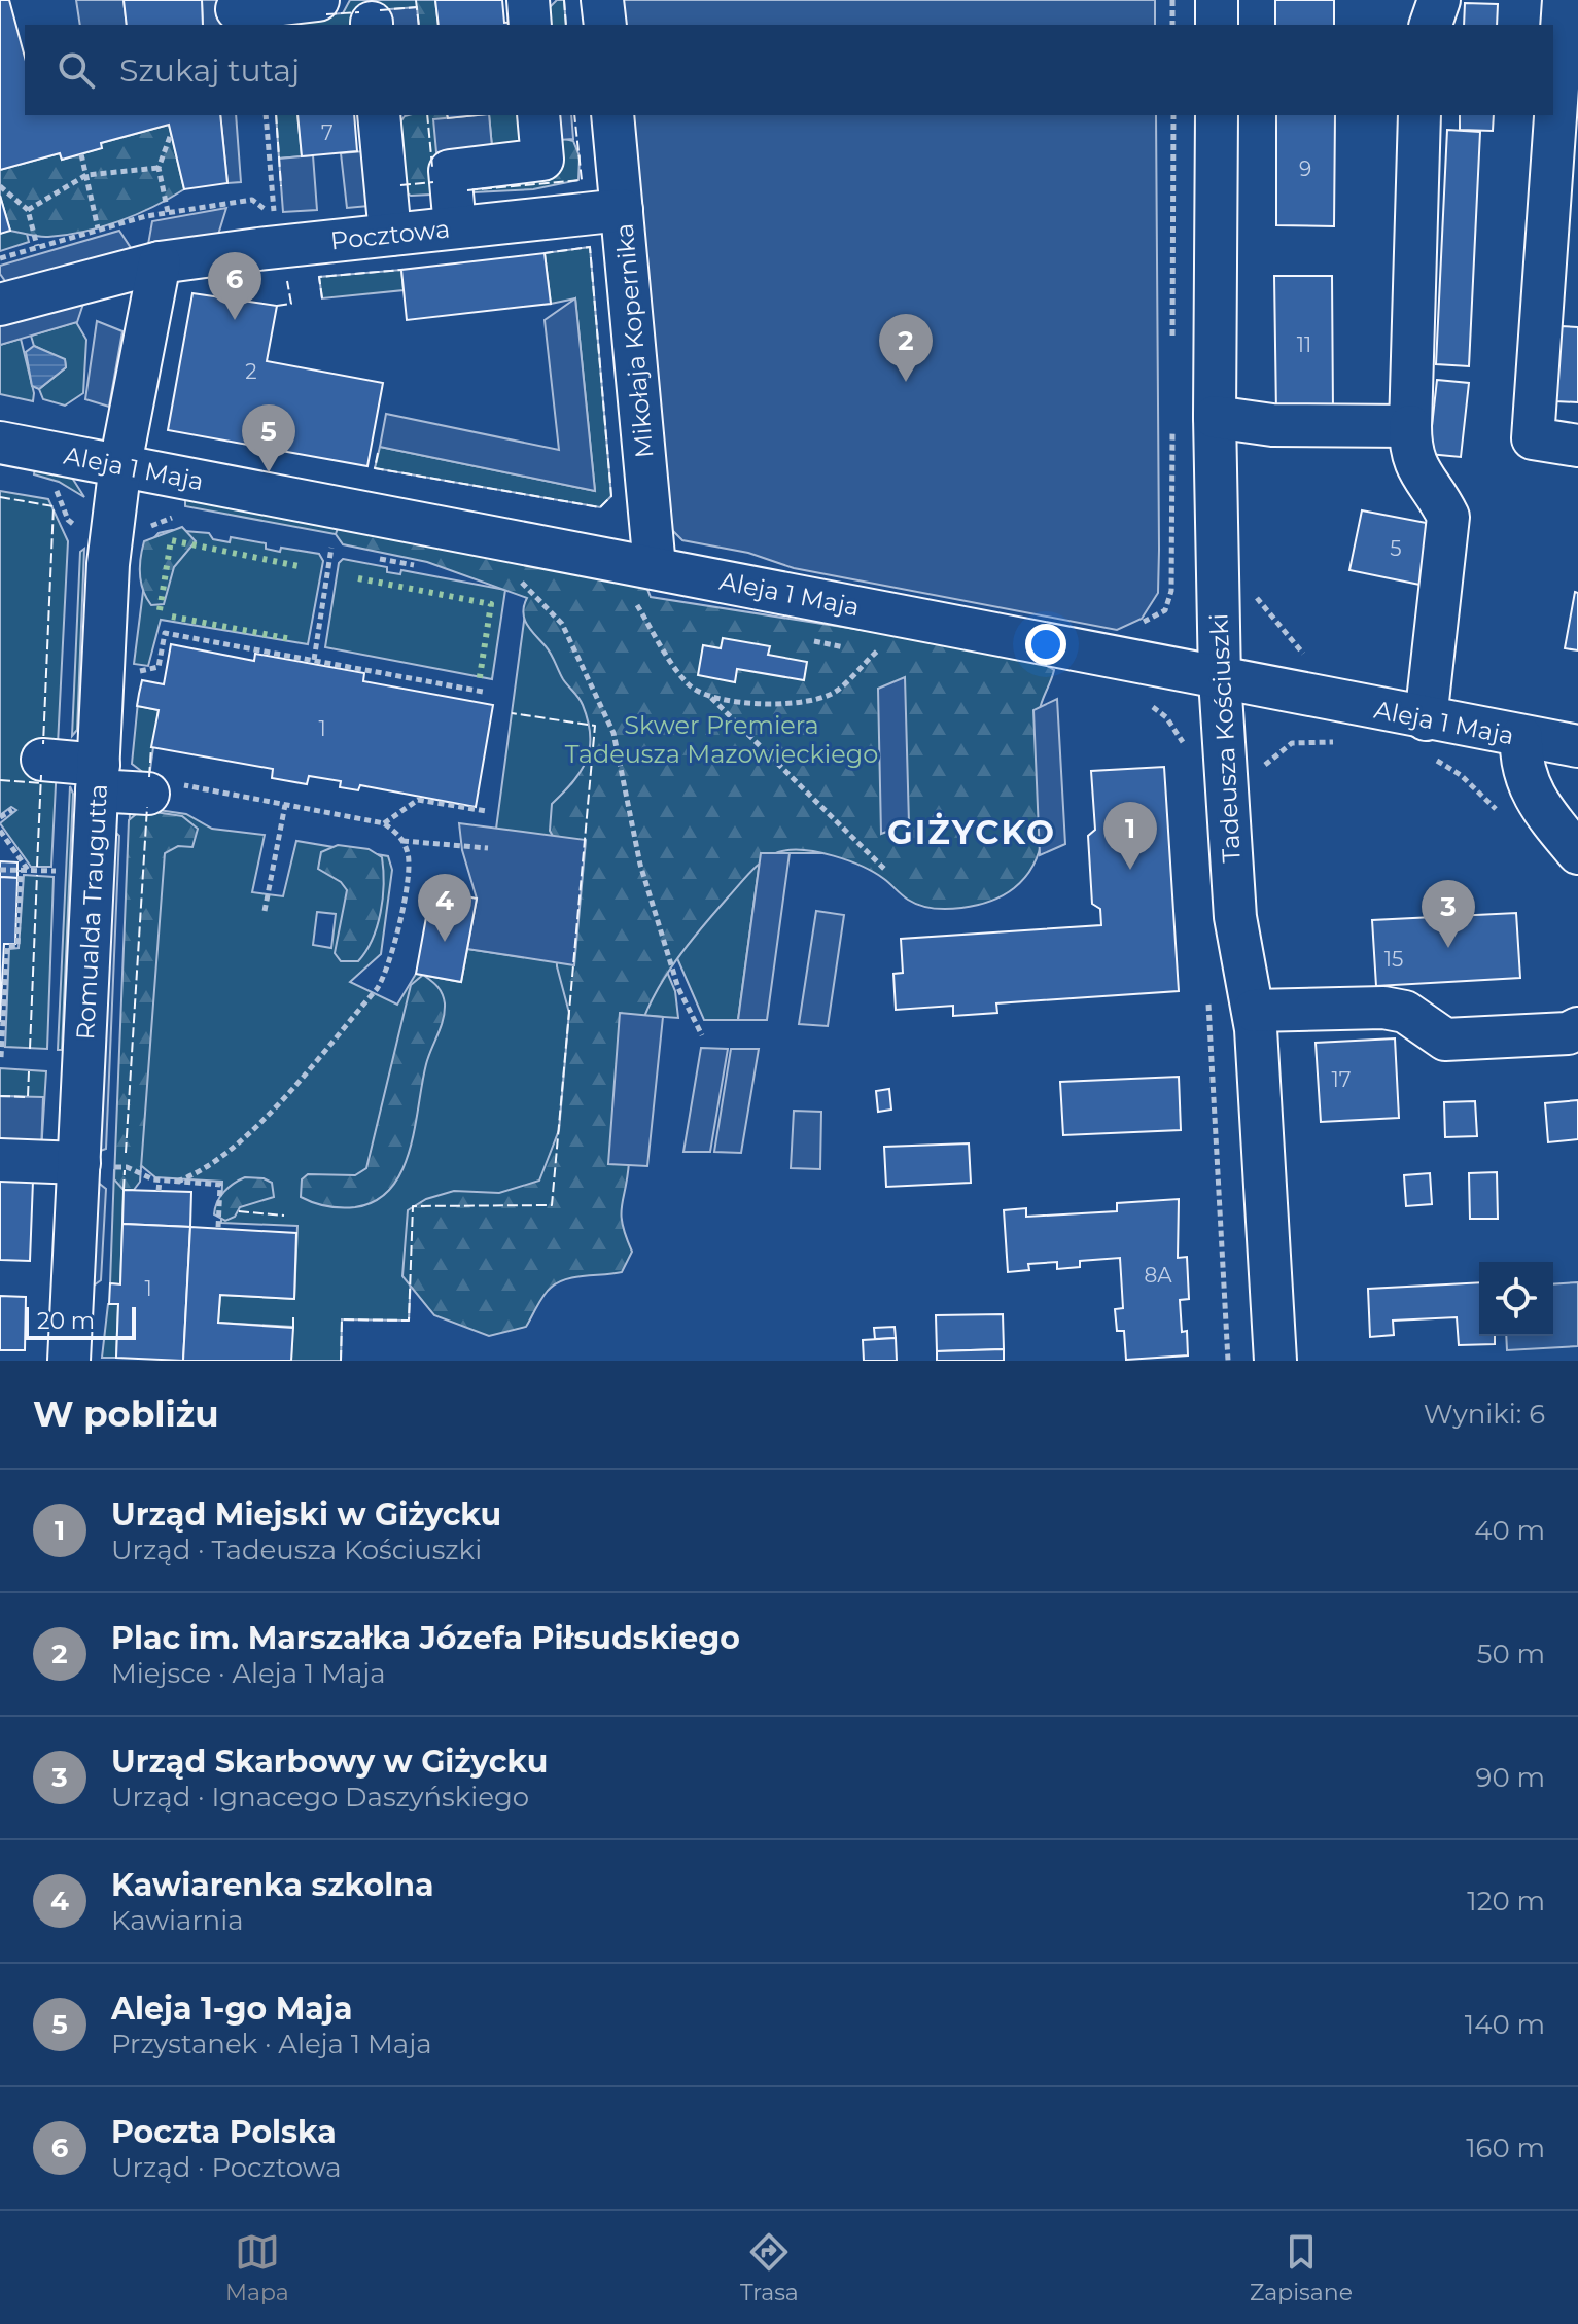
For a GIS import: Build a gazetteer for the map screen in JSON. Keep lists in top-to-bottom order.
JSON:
{
  "streets": {
    "street": [
      "Pocztowa",
      "Mikołaja Kopernika",
      "Aleja 1 Maja",
      "Tadeusza Kościuszki",
      "Romualda Traugutta"
    ]
  },
  "crossings": [
    ["Pocztowa", "Mikołaja Kopernika"],
    ["Mikołaja Kopernika", "Aleja 1 Maja"],
    ["Aleja 1 Maja", "Tadeusza Kościuszki"],
    ["Aleja 1 Maja", "Romualda Traugutta"]
  ],
  "districts": ["GIŻYCKO"],
  "parks": ["Skwer Premiera Tadeusza Mazowieckiego"],
  "house_numbers": [
    "7",
    "9",
    "11",
    "2",
    "5",
    "1",
    "15",
    "17",
    "8A",
    "1"
  ],
  "scale_bar": "20 m",
  "page": {
    "search": "Szukaj tutaj",
    "pins": [
      "6",
      "2",
      "5",
      "1",
      "4",
      "3"
    ],
    "scale": "20 m",
    "heading": ["W pobliżu", "Wyniki: 6"],
    "list": [
      {
        "mark": "1",
        "name": "Urząd Miejski w Giżycku",
        "note": "Urząd · Tadeusza Kościuszki",
        "value": "40 m"
      },
      {
        "mark": "2",
        "name": "Plac im. Marszałka Józefa Piłsudskiego",
        "note": "Miejsce · Aleja 1 Maja",
        "value": "50 m"
      },
      {
        "mark": "3",
        "name": "Urząd Skarbowy w Giżycku",
        "note": "Urząd · Ignacego Daszyńskiego",
        "value": "90 m"
      },
      {
        "mark": "4",
        "name": "Kawiarenka szkolna",
        "note": "Kawiarnia",
        "value": "120 m"
      },
      {
        "mark": "5",
        "name": "Aleja 1-go Maja",
        "note": "Przystanek · Aleja 1 Maja",
        "value": "140 m"
      },
      {
        "mark": "6",
        "name": "Poczta Polska",
        "note": "Urząd · Pocztowa",
        "value": "160 m"
      }
    ],
    "nav": ["Mapa", "Trasa", "Zapisane"]
  }
}
